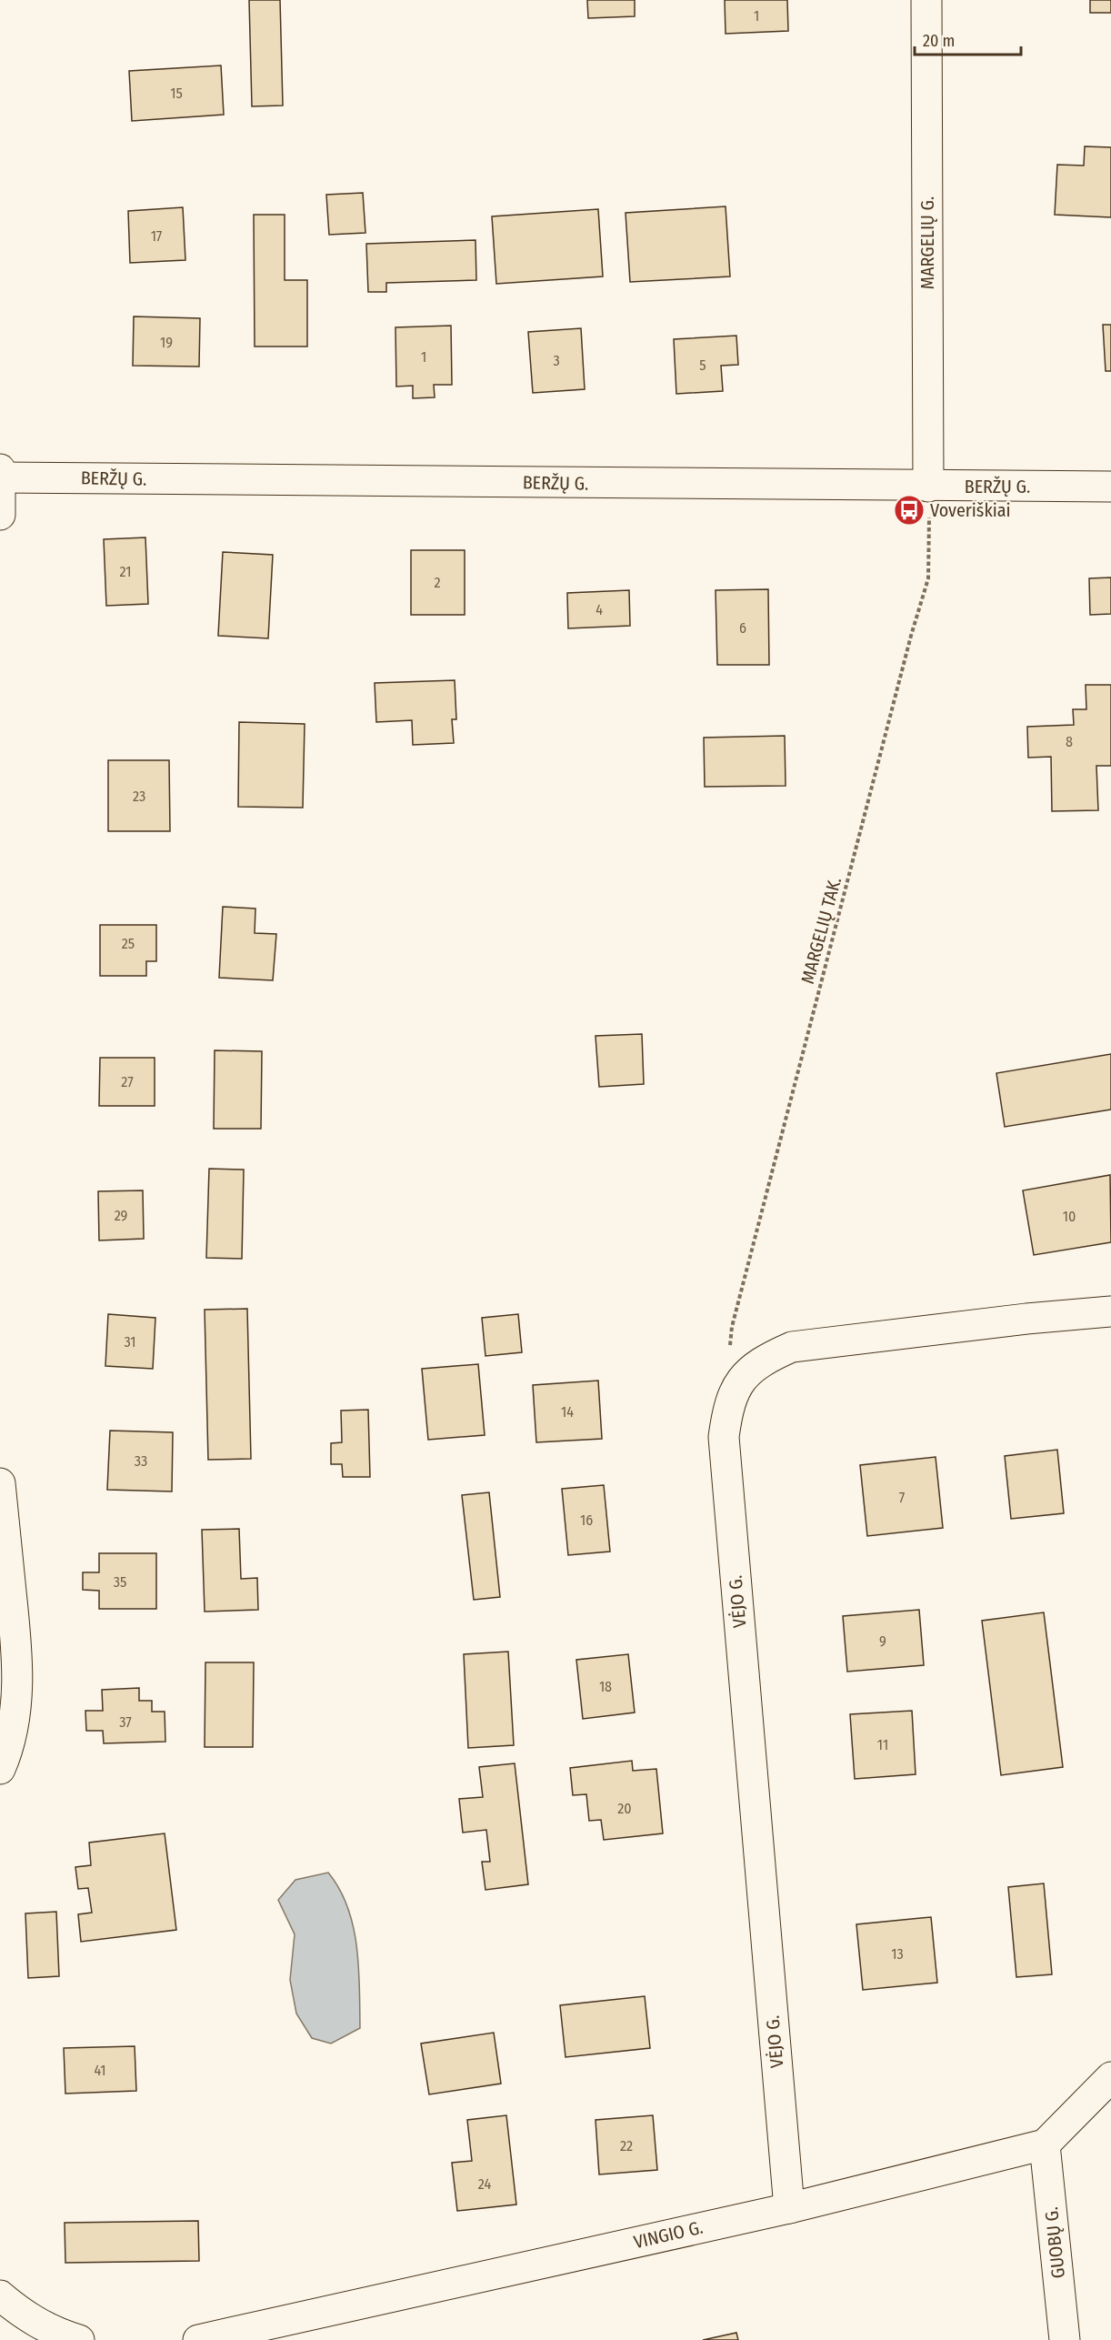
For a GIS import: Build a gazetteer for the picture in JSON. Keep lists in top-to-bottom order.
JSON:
{
  "streets": {
    "street": [
      "MARGELIŲ G.",
      "BERŽŲ G.",
      "VĖJO G.",
      "VINGIO G.",
      "GUOBŲ G."
    ],
    "path": ["MARGELIŲ TAK."]
  },
  "crossings": [
    ["MARGELIŲ G.", "BERŽŲ G."],
    ["MARGELIŲ G.", "MARGELIŲ TAK."],
    ["BERŽŲ G.", "MARGELIŲ TAK."],
    ["MARGELIŲ TAK.", "VĖJO G."],
    ["VĖJO G.", "VINGIO G."],
    ["VINGIO G.", "GUOBŲ G."]
  ],
  "places": {
    "bus stop": ["Voveriškiai"]
  },
  "house_numbers": [
    "1",
    "15",
    "17",
    "19",
    "1",
    "3",
    "5",
    "21",
    "2",
    "4",
    "6",
    "8",
    "23",
    "25",
    "27",
    "29",
    "10",
    "31",
    "14",
    "33",
    "7",
    "16",
    "35",
    "9",
    "18",
    "37",
    "11",
    "20",
    "13",
    "41",
    "22",
    "24"
  ],
  "scale_bar": "20 m"
}
